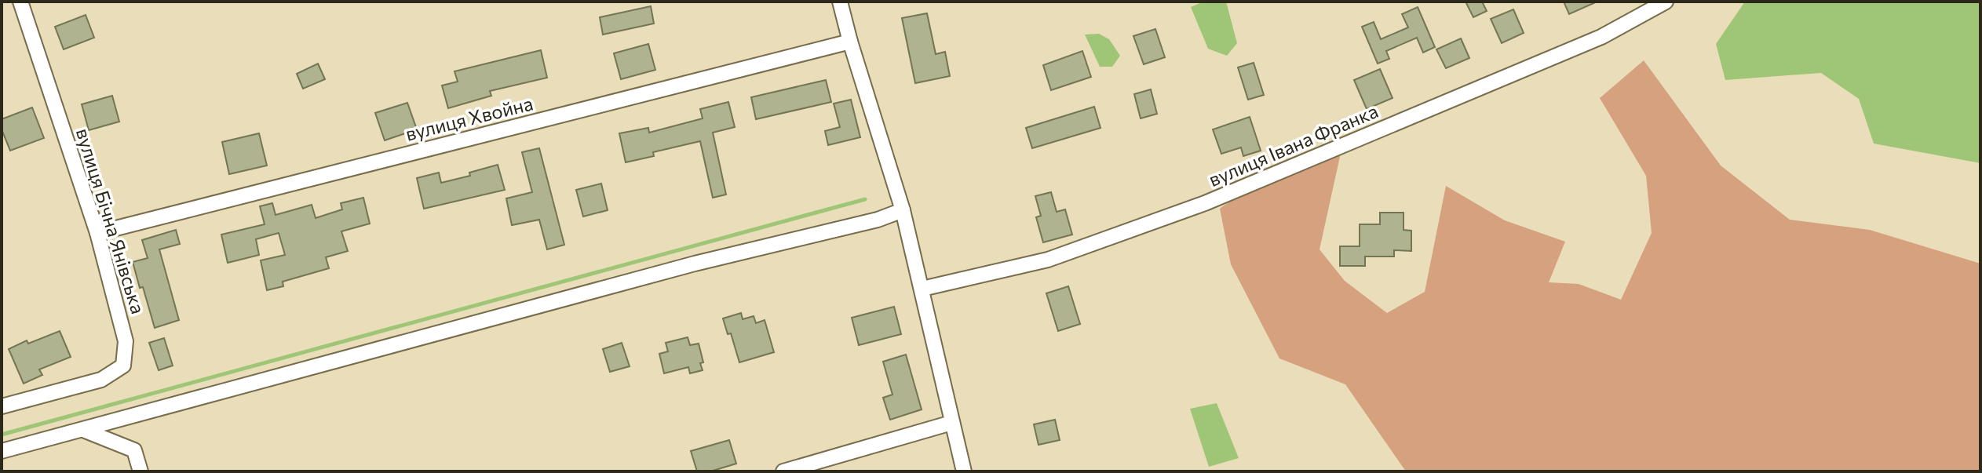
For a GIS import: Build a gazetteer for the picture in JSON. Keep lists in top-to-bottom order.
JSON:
{
  "streets": {
    "street": ["вулиця Хвойна", "вулиця Івана Франка", "вулиця Бічна Янівська"]
  },
  "crossings": [
    ["вулиця Хвойна", "вулиця Бічна Янівська"]
  ]
}
